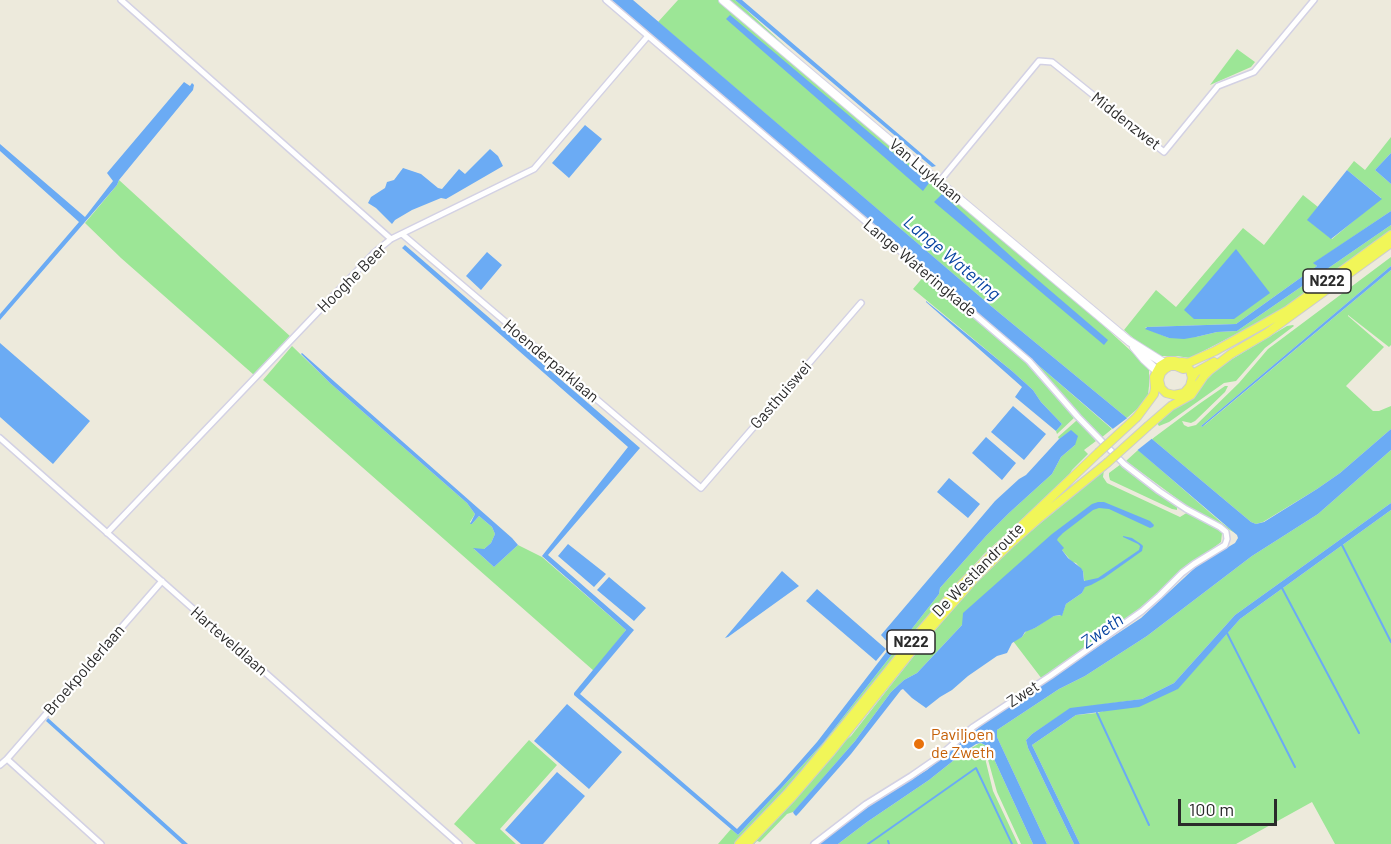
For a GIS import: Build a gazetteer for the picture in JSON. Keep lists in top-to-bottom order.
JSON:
{
  "streets": {
    "main road": ["N222", "De Westlandroute"],
    "street": [
      "Middenzwet",
      "Van Luyklaan",
      "Lange Wateringkade",
      "Hooghe Beer",
      "Hoenderparklaan",
      "Gasthuiswei",
      "Harteveldlaan",
      "Broekpolderlaan",
      "Zwet"
    ]
  },
  "crossings": [
    ["Middenzwet", "Van Luyklaan"],
    ["Van Luyklaan", "N222"],
    ["Lange Wateringkade", "Hooghe Beer"],
    ["Lange Wateringkade", "Zwet"],
    ["Hooghe Beer", "Hoenderparklaan"],
    ["Hooghe Beer", "Harteveldlaan"],
    ["N222", "De Westlandroute"],
    ["Hoenderparklaan", "Gasthuiswei"],
    ["Harteveldlaan", "Broekpolderlaan"]
  ],
  "water": ["Lange Watering", "Zweth"],
  "places": ["Paviljoen de Zweth"],
  "scale_bar": "100 m"
}
